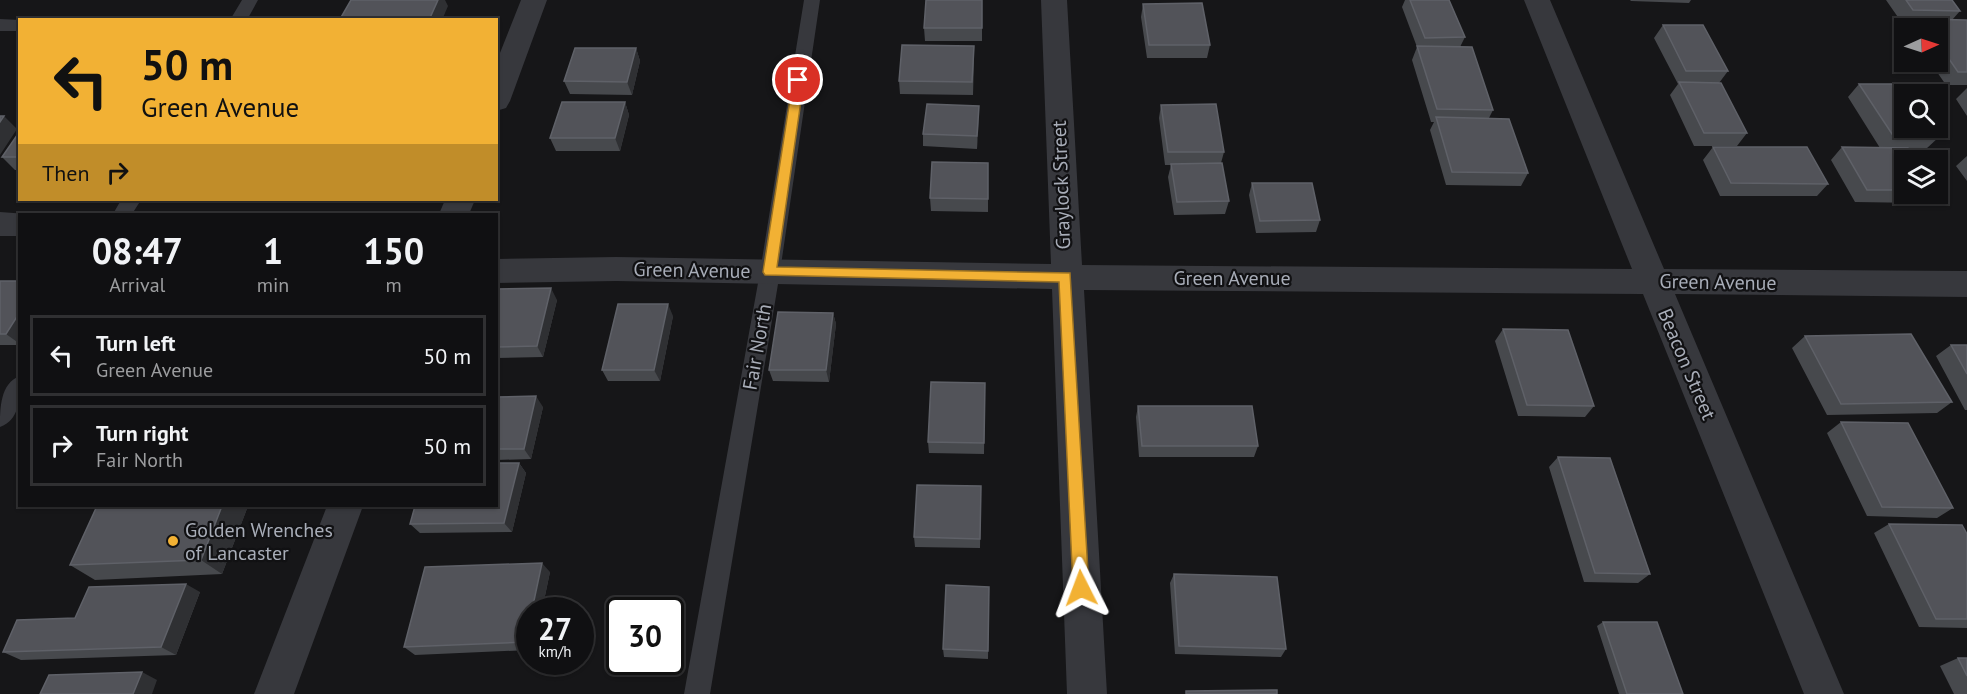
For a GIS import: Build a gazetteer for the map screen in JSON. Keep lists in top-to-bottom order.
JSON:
{
  "streets": {
    "street": ["Graylock Street", "Green Avenue", "Beacon Street"],
    "lane": ["Fair North"]
  },
  "crossings": [
    ["Graylock Street", "Green Avenue"],
    ["Green Avenue", "Fair North"],
    ["Green Avenue", "Beacon Street"]
  ],
  "places": ["Golden Wrenches of Lancaster"],
  "north": "right",
  "page": {
    "turn": ["50 m", "Green Avenue"],
    "then": "Then",
    "eta": [
      "08:47",
      "Arrival",
      "1",
      "min",
      "150",
      "m"
    ],
    "list": [
      {
        "name": "Turn left",
        "note": "Green Avenue",
        "value": "50 m"
      },
      {
        "name": "Turn right",
        "note": "Fair North",
        "value": "50 m"
      }
    ],
    "speed": "27 km/h",
    "limit": "30"
  }
}
